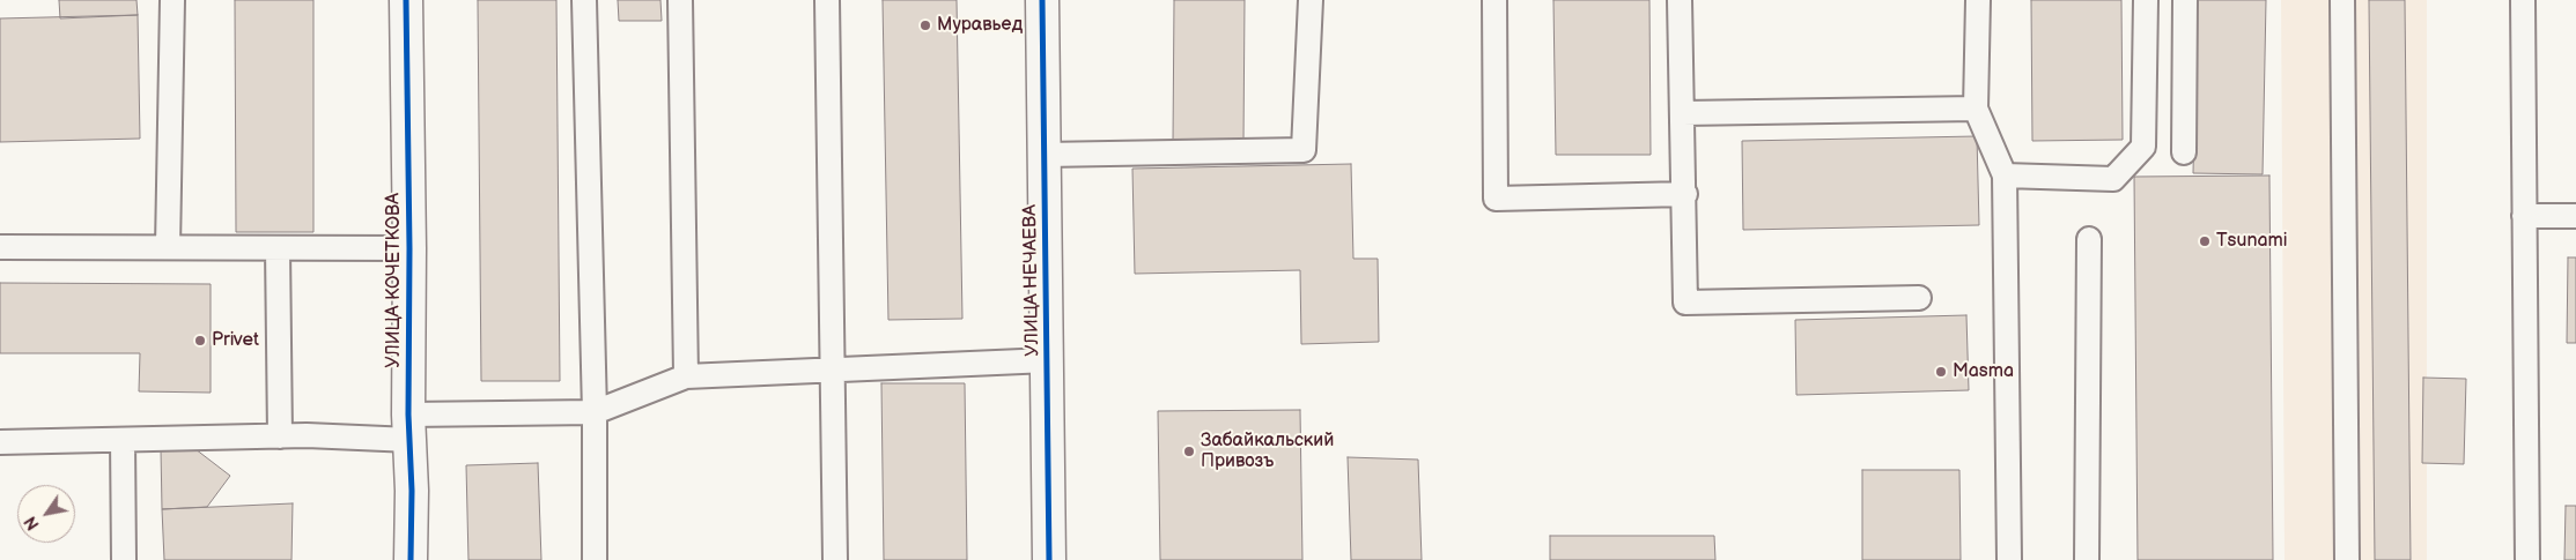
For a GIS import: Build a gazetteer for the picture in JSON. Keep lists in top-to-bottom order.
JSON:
{
  "streets": {
    "street": ["УЛИЦА КОЧЕТКОВА", "УЛИЦА НЕЧАЕВА"]
  },
  "places": [
    "Муравьед",
    "Tsunami",
    "Privet",
    "Masma",
    "Забайкальский Привозъ"
  ],
  "north": "bottom left"
}
